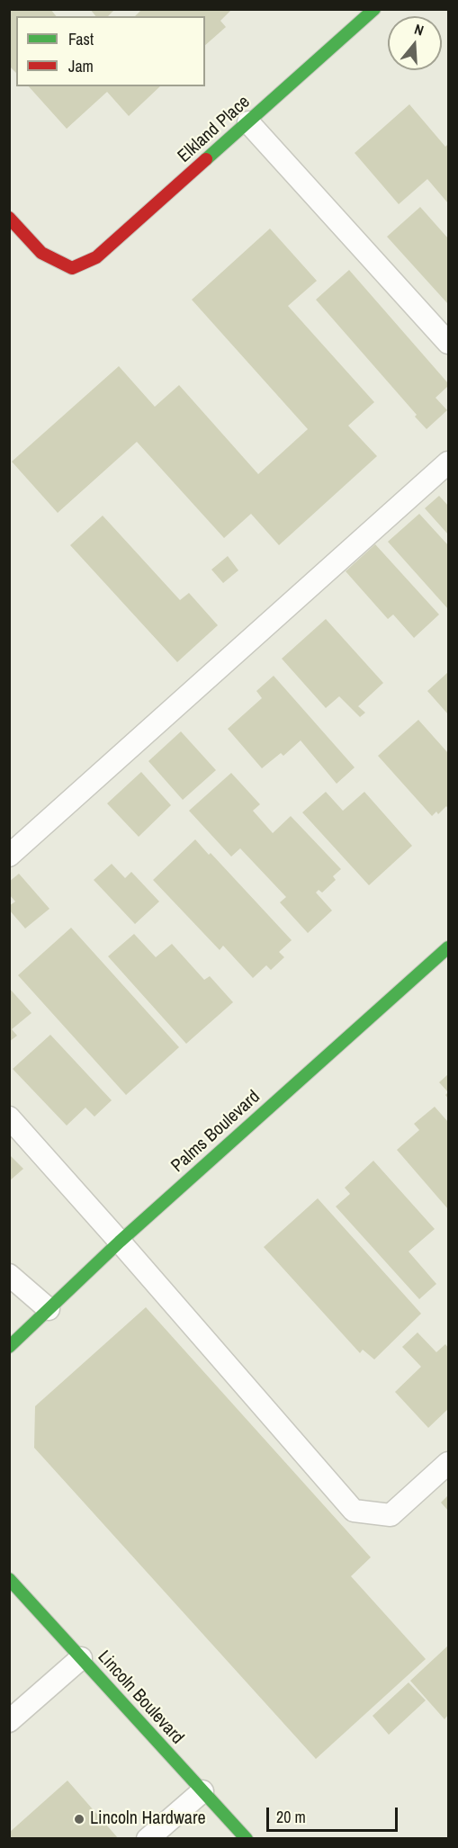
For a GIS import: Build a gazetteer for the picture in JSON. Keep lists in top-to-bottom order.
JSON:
{
  "streets": {
    "main road": ["Elkland Place", "Palms Boulevard", "Lincoln Boulevard"]
  },
  "places": ["Lincoln Hardware"],
  "legend": ["Fast", "Jam"],
  "scale_bar": "20 m",
  "north": "top"
}
